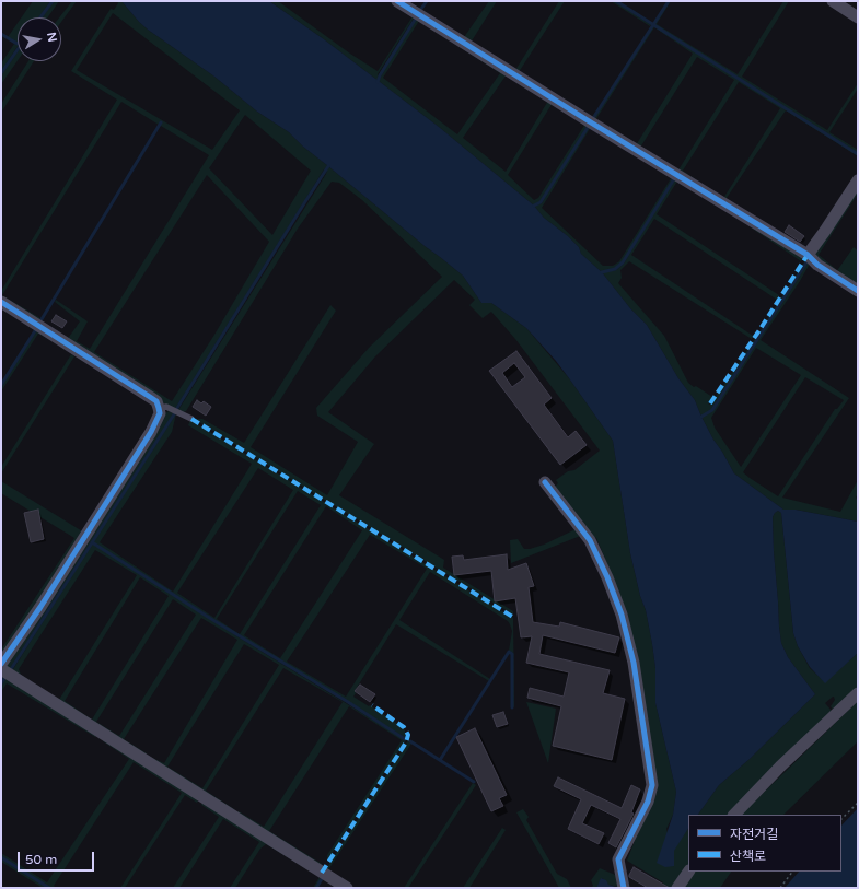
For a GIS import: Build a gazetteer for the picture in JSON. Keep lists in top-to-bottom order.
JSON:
{
  "legend": ["자전거길", "산책로"],
  "scale_bar": "50 m",
  "north": "right"
}
